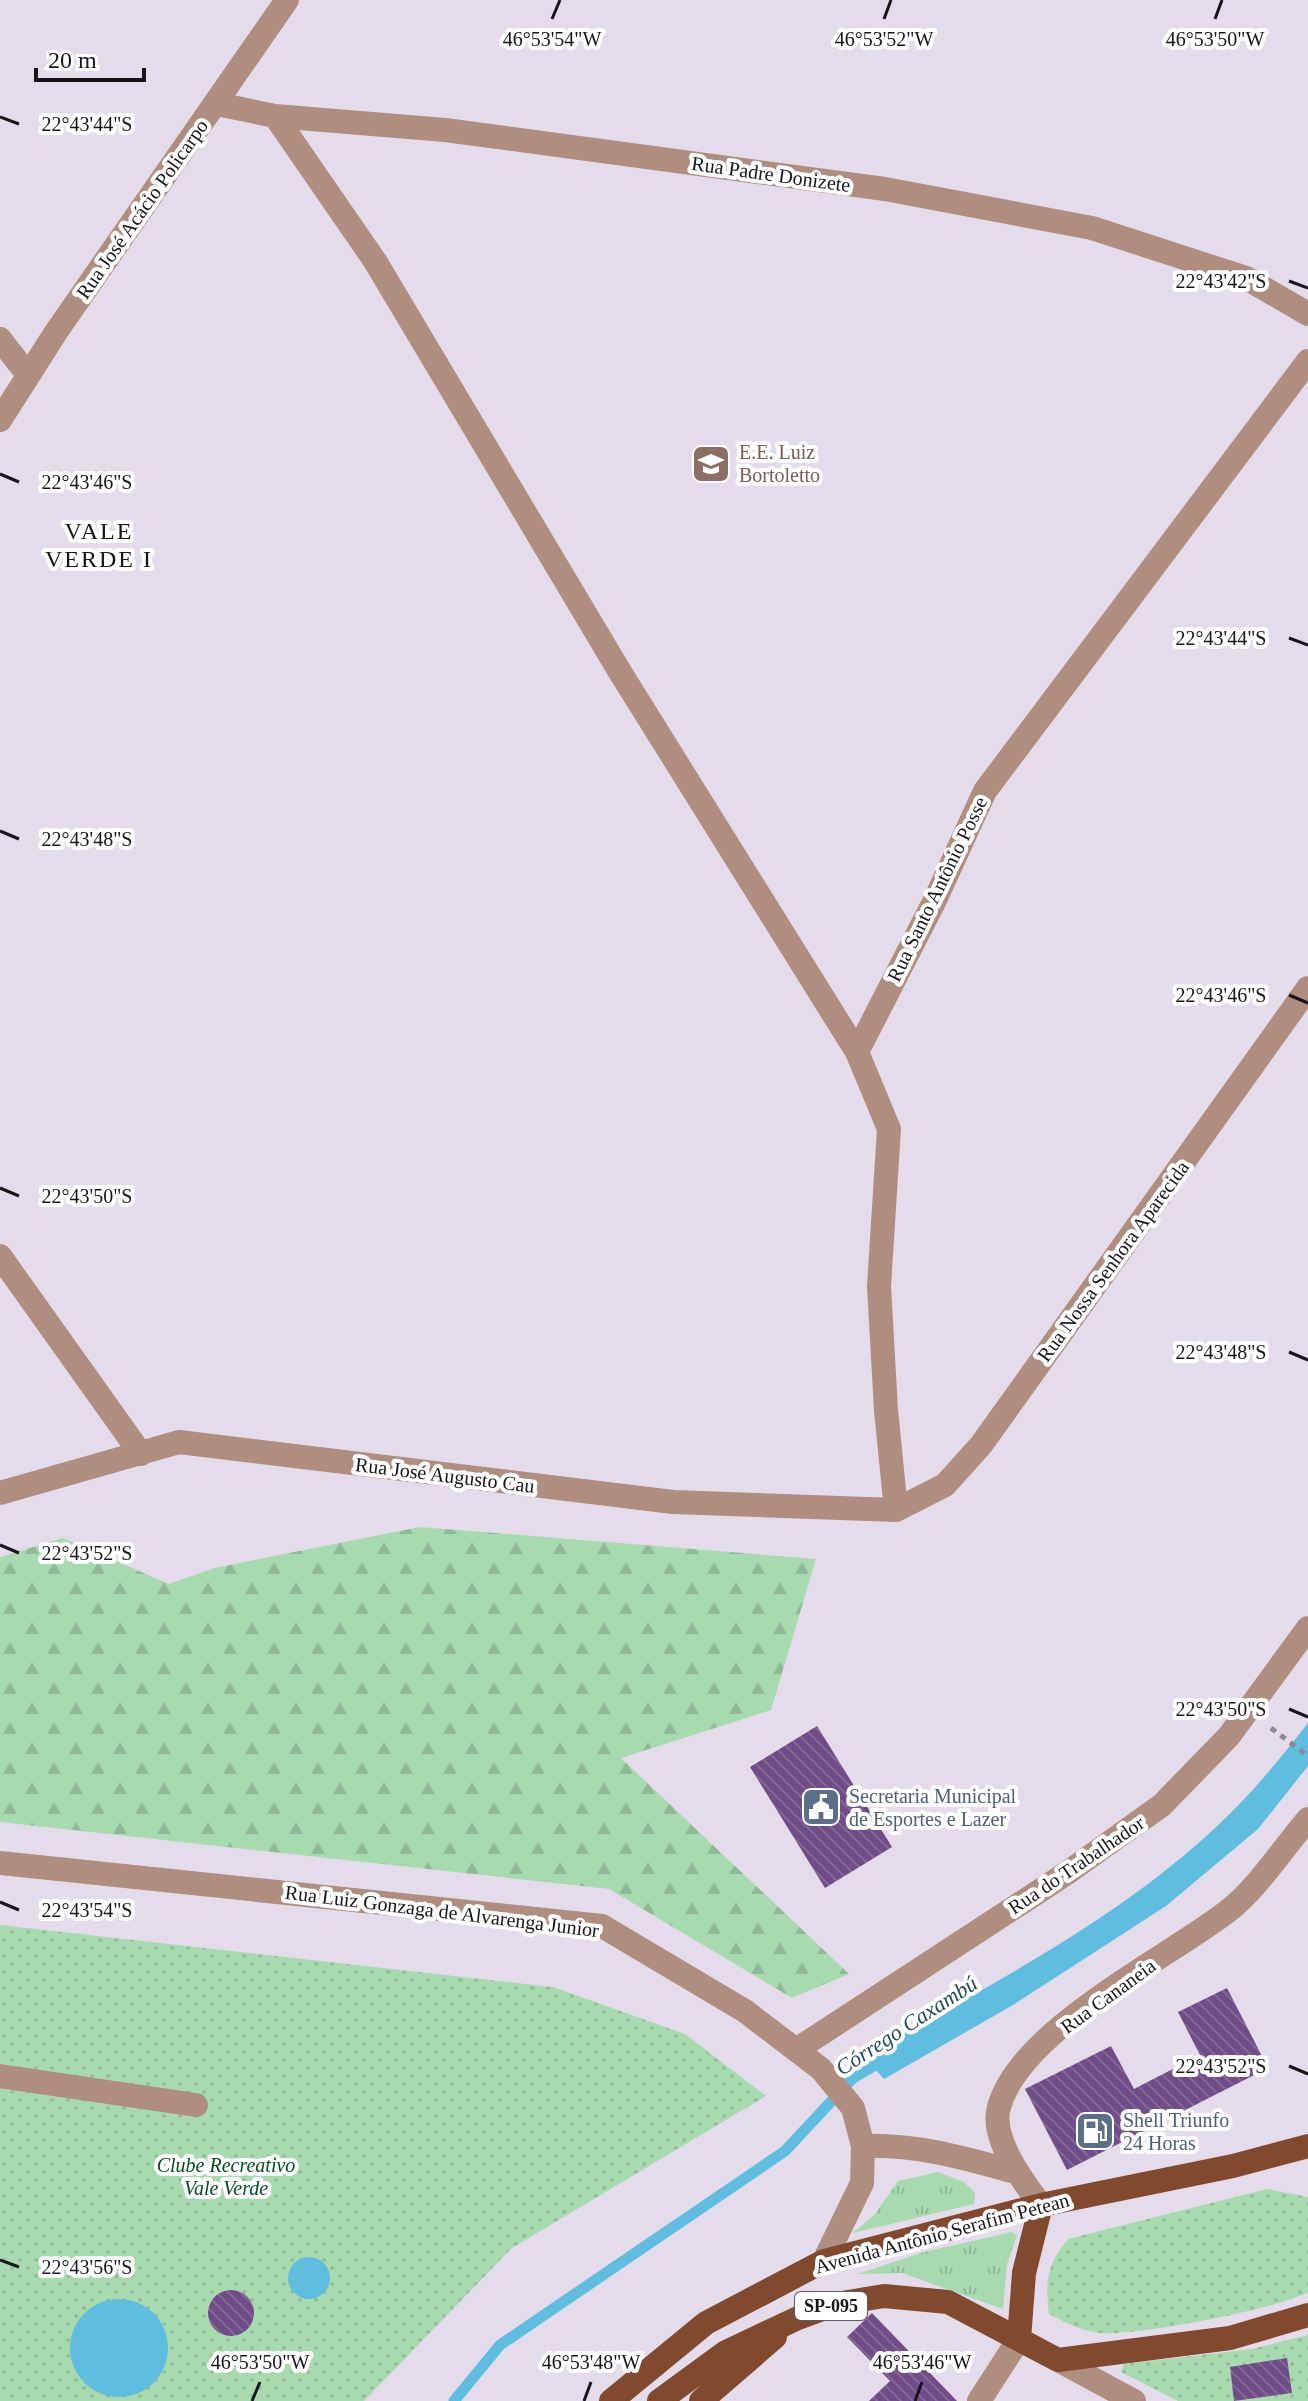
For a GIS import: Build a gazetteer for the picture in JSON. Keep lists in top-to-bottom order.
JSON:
{
  "streets": {
    "main road": ["Avenida Antônio Serafim Petean", "SP-095"],
    "street": [
      "Rua Padre Donizete",
      "Rua José Acácio Policarpo",
      "Rua Santo Antônio Posse",
      "Rua Nossa Senhora Aparecida",
      "Rua José Augusto Cau",
      "Rua do Trabalhador",
      "Rua Luiz Gonzaga de Alvarenga Junior",
      "Rua Cananeia"
    ]
  },
  "crossings": [
    ["Rua Padre Donizete", "Rua José Acácio Policarpo"],
    ["Rua Nossa Senhora Aparecida", "Rua José Augusto Cau"],
    ["Rua do Trabalhador", "Rua Luiz Gonzaga de Alvarenga Junior"],
    ["Rua Luiz Gonzaga de Alvarenga Junior", "Avenida Antônio Serafim Petean"],
    ["Rua Cananeia", "Avenida Antônio Serafim Petean"],
    ["Avenida Antônio Serafim Petean", "SP-095"]
  ],
  "districts": ["VALE VERDE I"],
  "water": ["Córrego Caxambú"],
  "parks": ["Clube Recreativo Vale Verde"],
  "places": {
    "school or university": ["E.E. Luiz Bortoletto"],
    "public building": ["Secretaria Municipal de Esportes e Lazer"],
    "fuel station": ["Shell Triunfo 24 Horas"]
  },
  "scale_bar": "20 m",
  "coordinates": [
    "46°53'54\"W",
    "46°53'52\"W",
    "46°53'50\"W",
    "22°43'44\"S",
    "22°43'42\"S",
    "22°43'46\"S",
    "22°43'48\"S",
    "22°43'50\"S",
    "22°43'52\"S",
    "22°43'54\"S",
    "22°43'56\"S",
    "46°53'48\"W",
    "46°53'46\"W"
  ]
}
